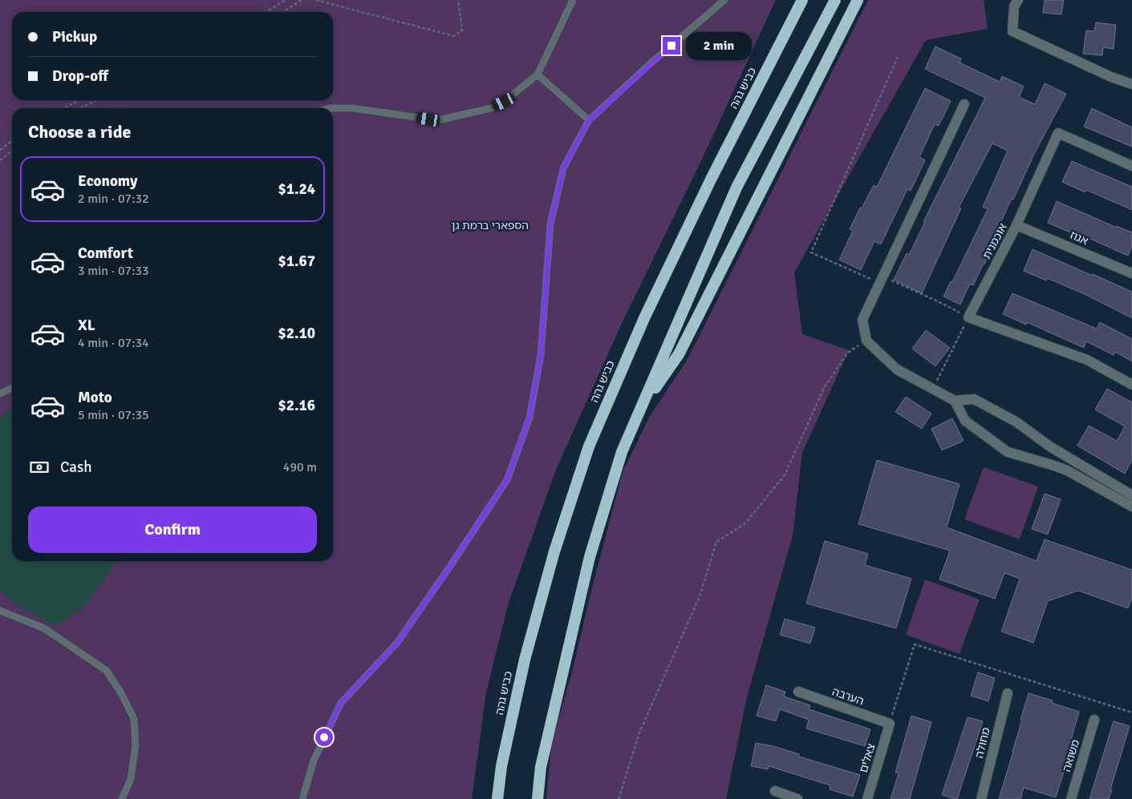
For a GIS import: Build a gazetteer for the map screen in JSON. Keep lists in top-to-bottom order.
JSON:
{
  "streets": {
    "highway": ["כביש גהה"],
    "street": [
      "אגוז",
      "אוכמנית",
      "הערבה",
      "מחולה",
      "משואה",
      "צאלים"
    ]
  },
  "crossings": [
    ["אגוז", "אוכמנית"],
    ["הערבה", "צאלים"]
  ],
  "parks": ["הספארי ברמת גן"],
  "page": {
    "banner": ["Pickup", "Drop-off"],
    "bubble": "2 min",
    "heading": "Choose a ride",
    "list": [
      {
        "name": "Economy",
        "note": "2 min · 07:32",
        "value": "$1.24"
      },
      {
        "name": "Comfort",
        "note": "3 min · 07:33",
        "value": "$1.67"
      },
      {
        "name": "XL",
        "note": "4 min · 07:34",
        "value": "$2.10"
      },
      {
        "name": "Moto",
        "note": "5 min · 07:35",
        "value": "$2.16"
      }
    ],
    "pay": ["Cash", "490 m"],
    "buttons": "Confirm"
  }
}
